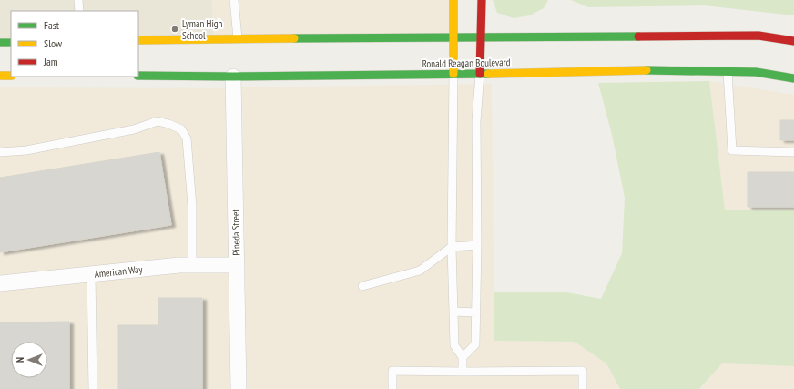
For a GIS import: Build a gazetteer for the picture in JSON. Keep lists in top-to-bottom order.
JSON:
{
  "streets": {
    "main road": ["Ronald Reagan Boulevard"],
    "street": ["Pineda Street", "American Way"]
  },
  "crossings": [
    ["Ronald Reagan Boulevard", "Pineda Street"],
    ["Pineda Street", "American Way"]
  ],
  "places": ["Lyman High School"],
  "legend": ["Fast", "Slow", "Jam"],
  "north": "left"
}
